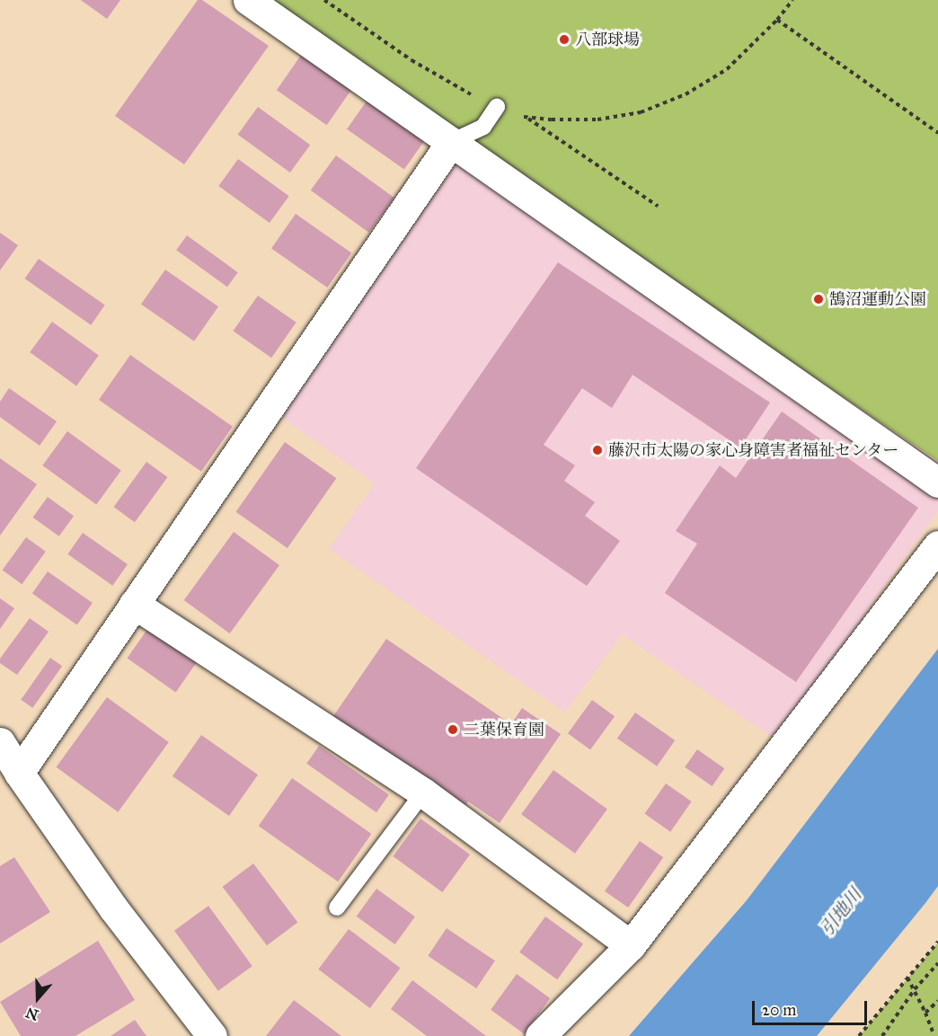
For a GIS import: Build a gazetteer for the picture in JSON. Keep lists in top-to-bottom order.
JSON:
{
  "water": ["引地川"],
  "places": [
    "八部球場",
    "鵠沼運動公園",
    "藤沢市太陽の家心身障害者福祉センター",
    "二葉保育園"
  ],
  "scale_bar": "20 m",
  "north": "bottom"
}
